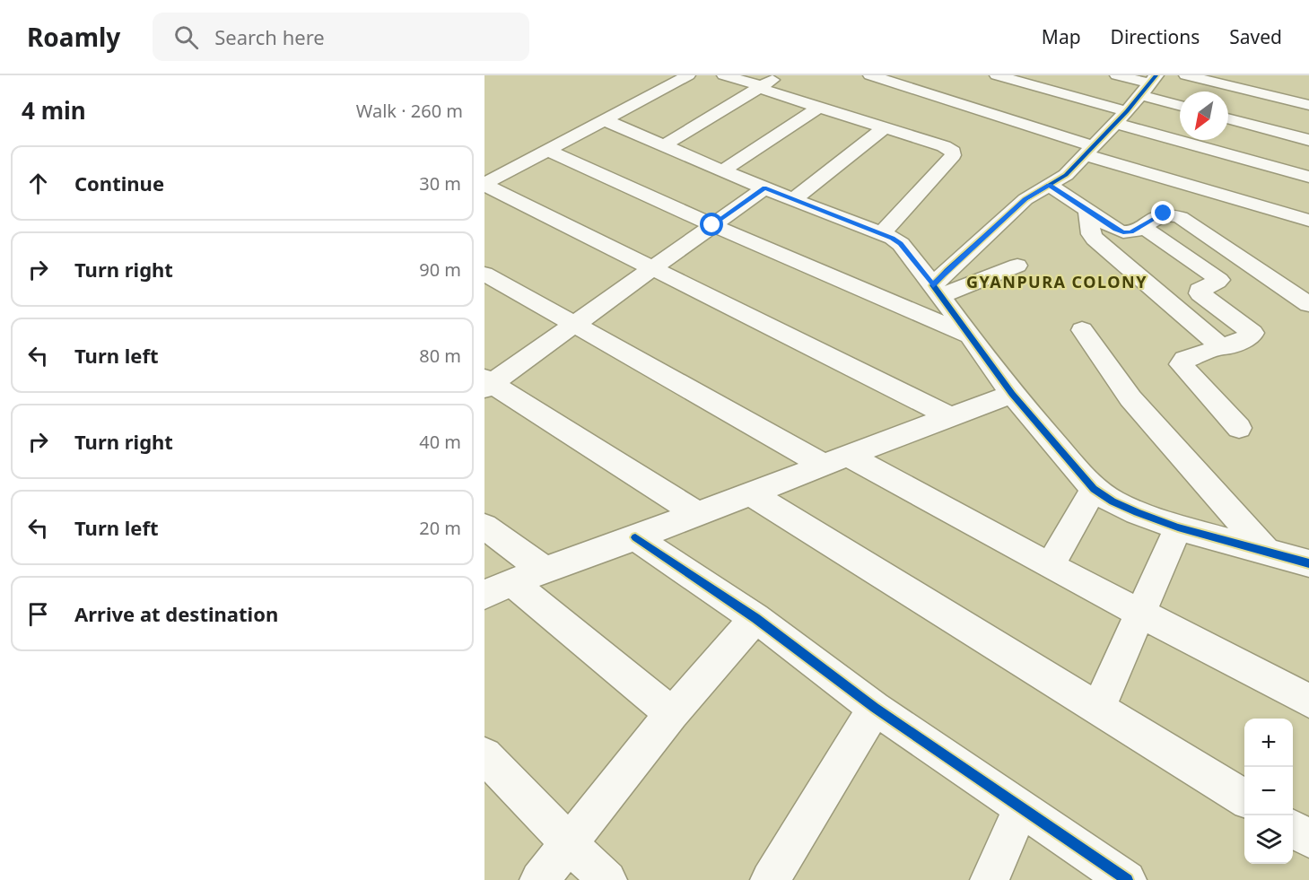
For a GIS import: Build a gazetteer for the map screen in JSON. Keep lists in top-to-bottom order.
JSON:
{
  "districts": ["GYANPURA COLONY"],
  "north": "bottom left",
  "page": {
    "header": "Roamly",
    "search": "Search here",
    "nav": ["Map", "Directions", "Saved"],
    "heading": ["4 min", "Walk · 260 m"],
    "list": [
      ["Continue", "30 m"],
      ["Turn right", "90 m"],
      ["Turn left", "80 m"],
      ["Turn right", "40 m"],
      ["Turn left", "20 m"],
      "Arrive at destination"
    ],
    "map_buttons": ["+", "−"]
  }
}
